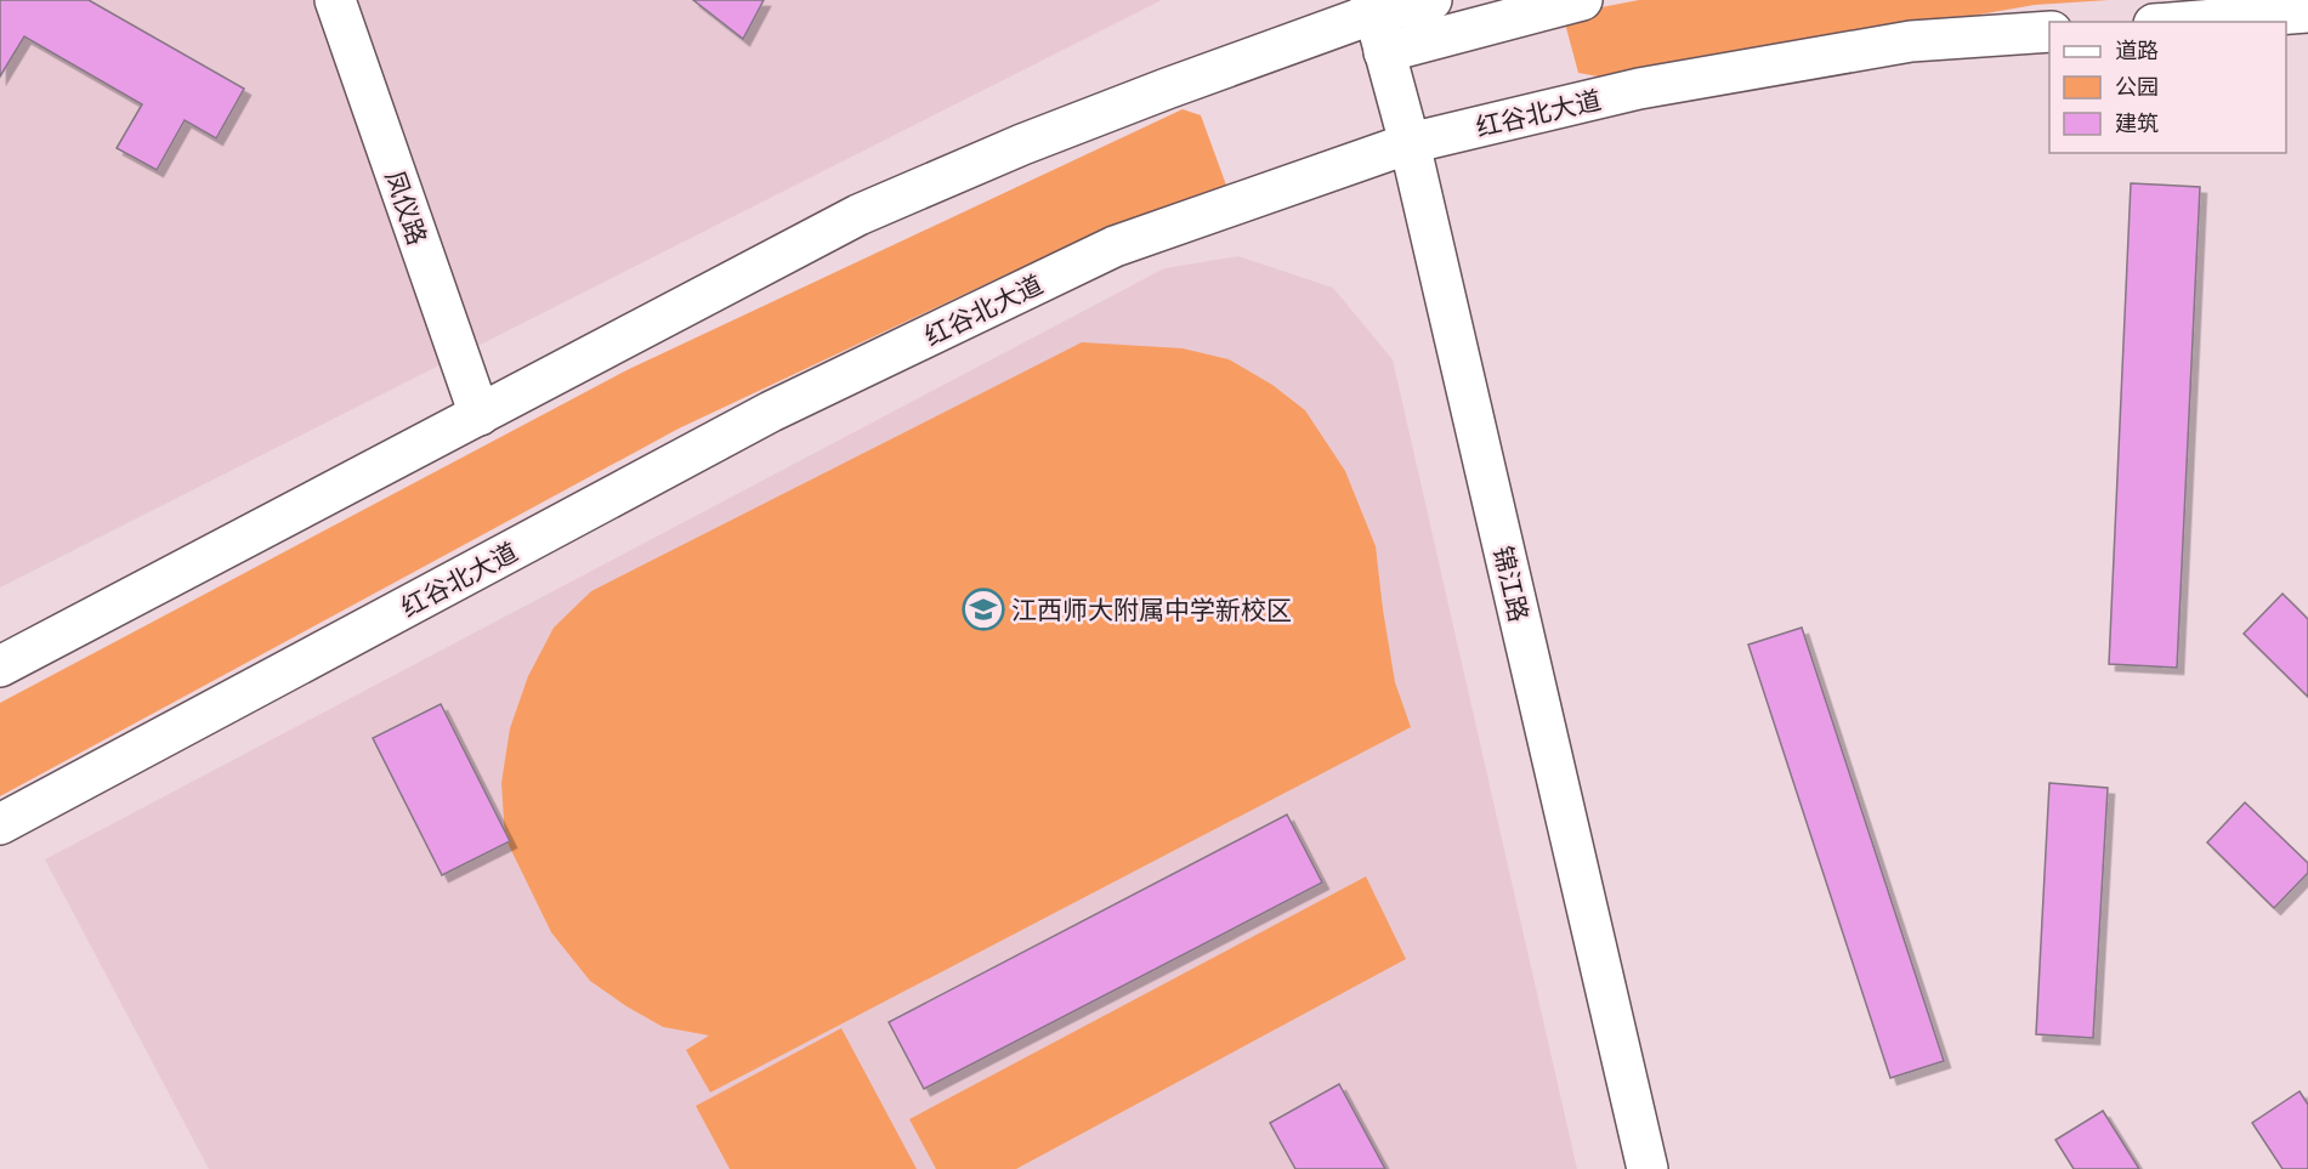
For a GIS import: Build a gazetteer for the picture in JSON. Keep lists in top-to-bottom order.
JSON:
{
  "streets": {
    "main road": ["红谷北大道", "凤仪路", "锦江路"]
  },
  "crossings": [
    ["红谷北大道", "锦江路"]
  ],
  "places": {
    "school or university": ["江西师大附属中学新校区"]
  },
  "legend": ["道路", "公园", "建筑"]
}
